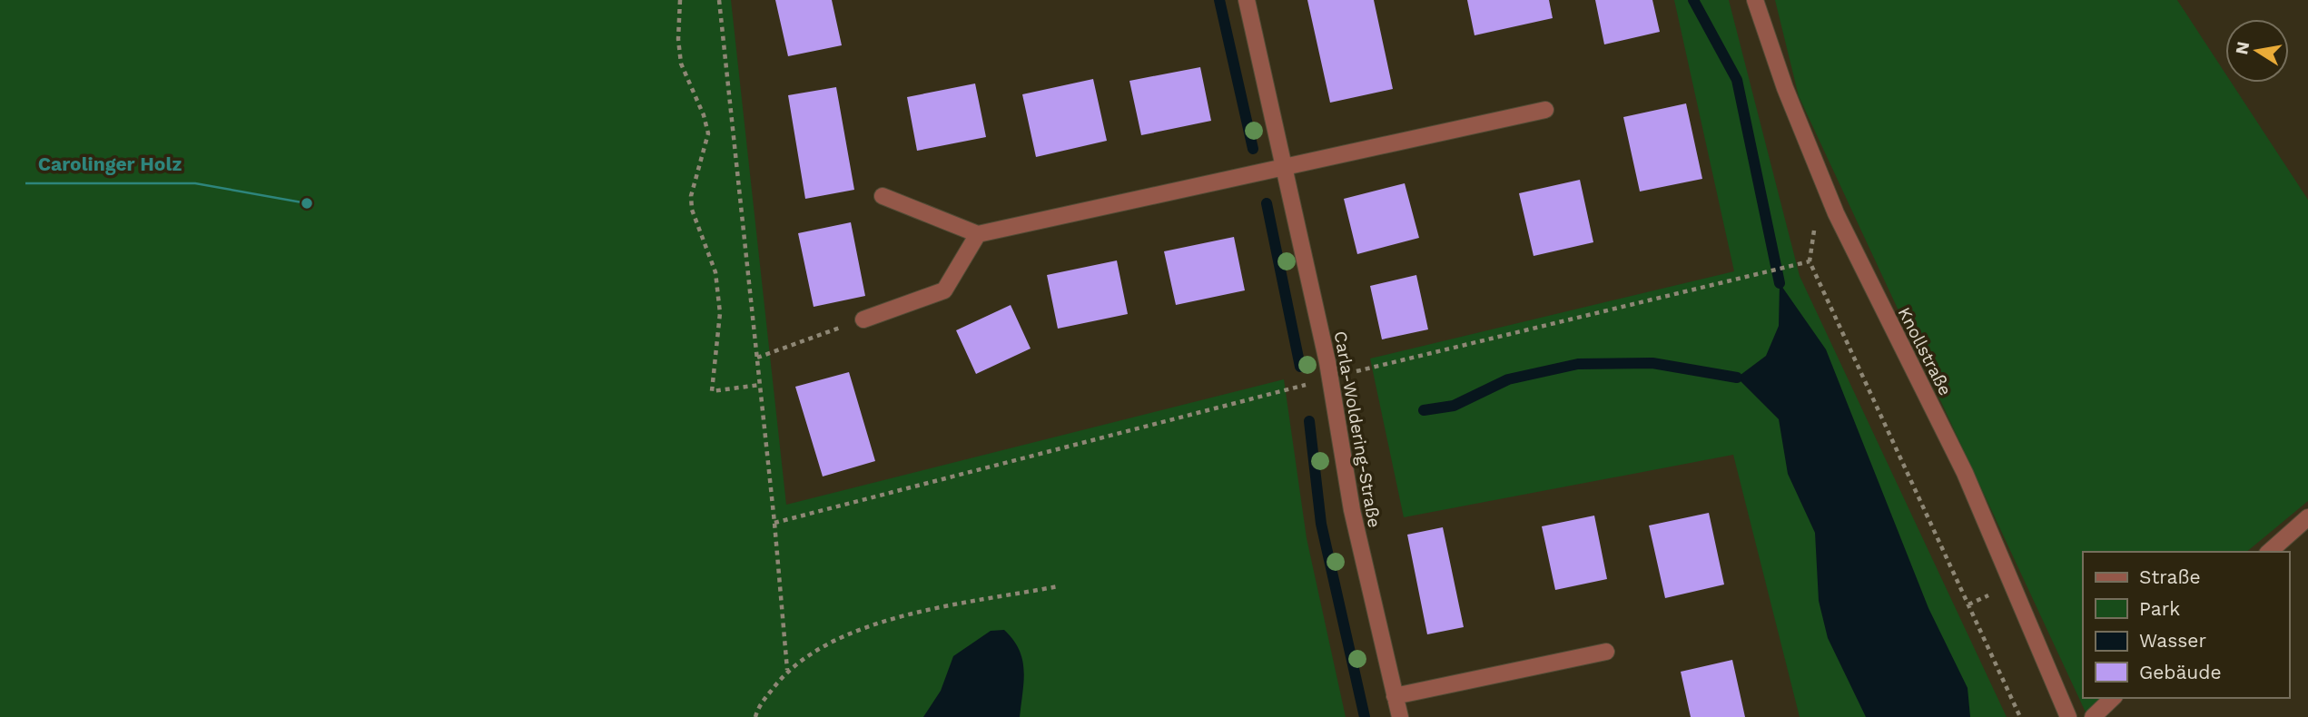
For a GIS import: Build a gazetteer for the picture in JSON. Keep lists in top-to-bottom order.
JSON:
{
  "streets": {
    "street": ["Knollstraße", "Carla-Woldering-Straße"]
  },
  "places": ["Carolinger Holz"],
  "legend": [
    "Straße",
    "Park",
    "Wasser",
    "Gebäude"
  ],
  "north": "left"
}
